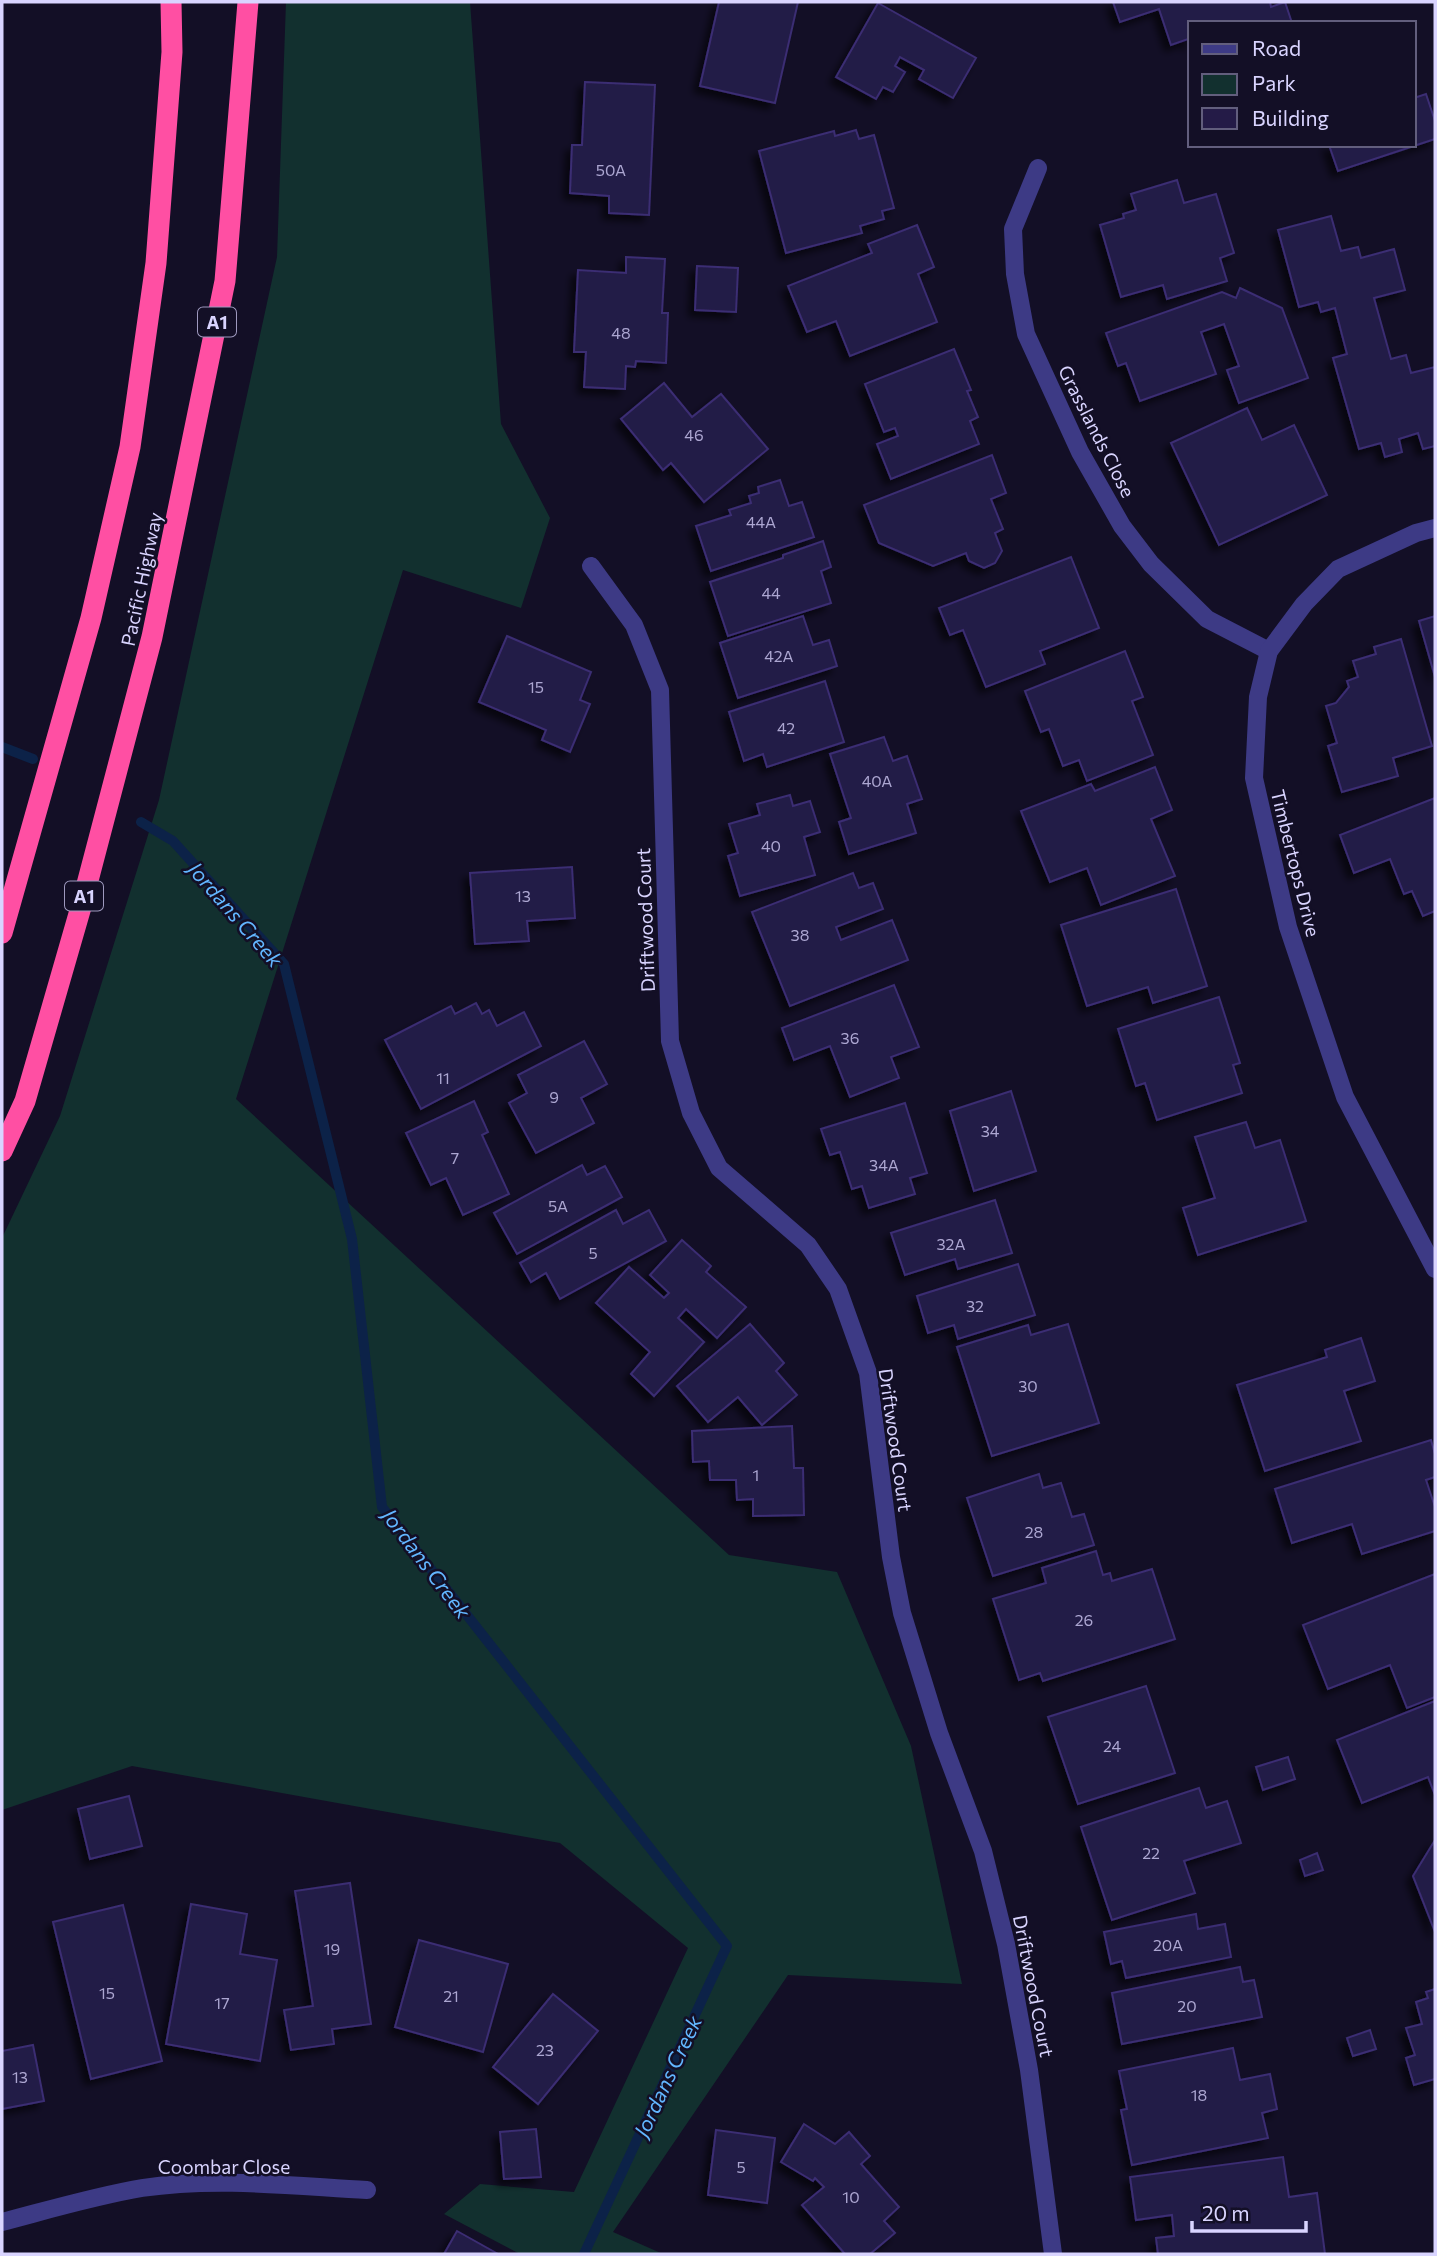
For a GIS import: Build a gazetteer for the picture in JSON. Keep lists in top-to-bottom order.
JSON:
{
  "streets": {
    "highway": ["A1", "Pacific Highway"],
    "street": [
      "Grasslands Close",
      "Timbertops Drive",
      "Driftwood Court",
      "Coombar Close"
    ]
  },
  "crossings": [
    ["Grasslands Close", "Timbertops Drive"]
  ],
  "water": ["Jordans Creek"],
  "house_numbers": [
    "50A",
    "48",
    "46",
    "44A",
    "44",
    "42A",
    "15",
    "42",
    "40A",
    "40",
    "13",
    "38",
    "36",
    "11",
    "9",
    "34",
    "7",
    "34A",
    "5A",
    "32A",
    "5",
    "32",
    "30",
    "1",
    "28",
    "26",
    "24",
    "22",
    "20A",
    "19",
    "15",
    "21",
    "17",
    "20",
    "23",
    "13",
    "18",
    "5",
    "10"
  ],
  "legend": ["Road", "Park", "Building"],
  "scale_bar": "20 m"
}
